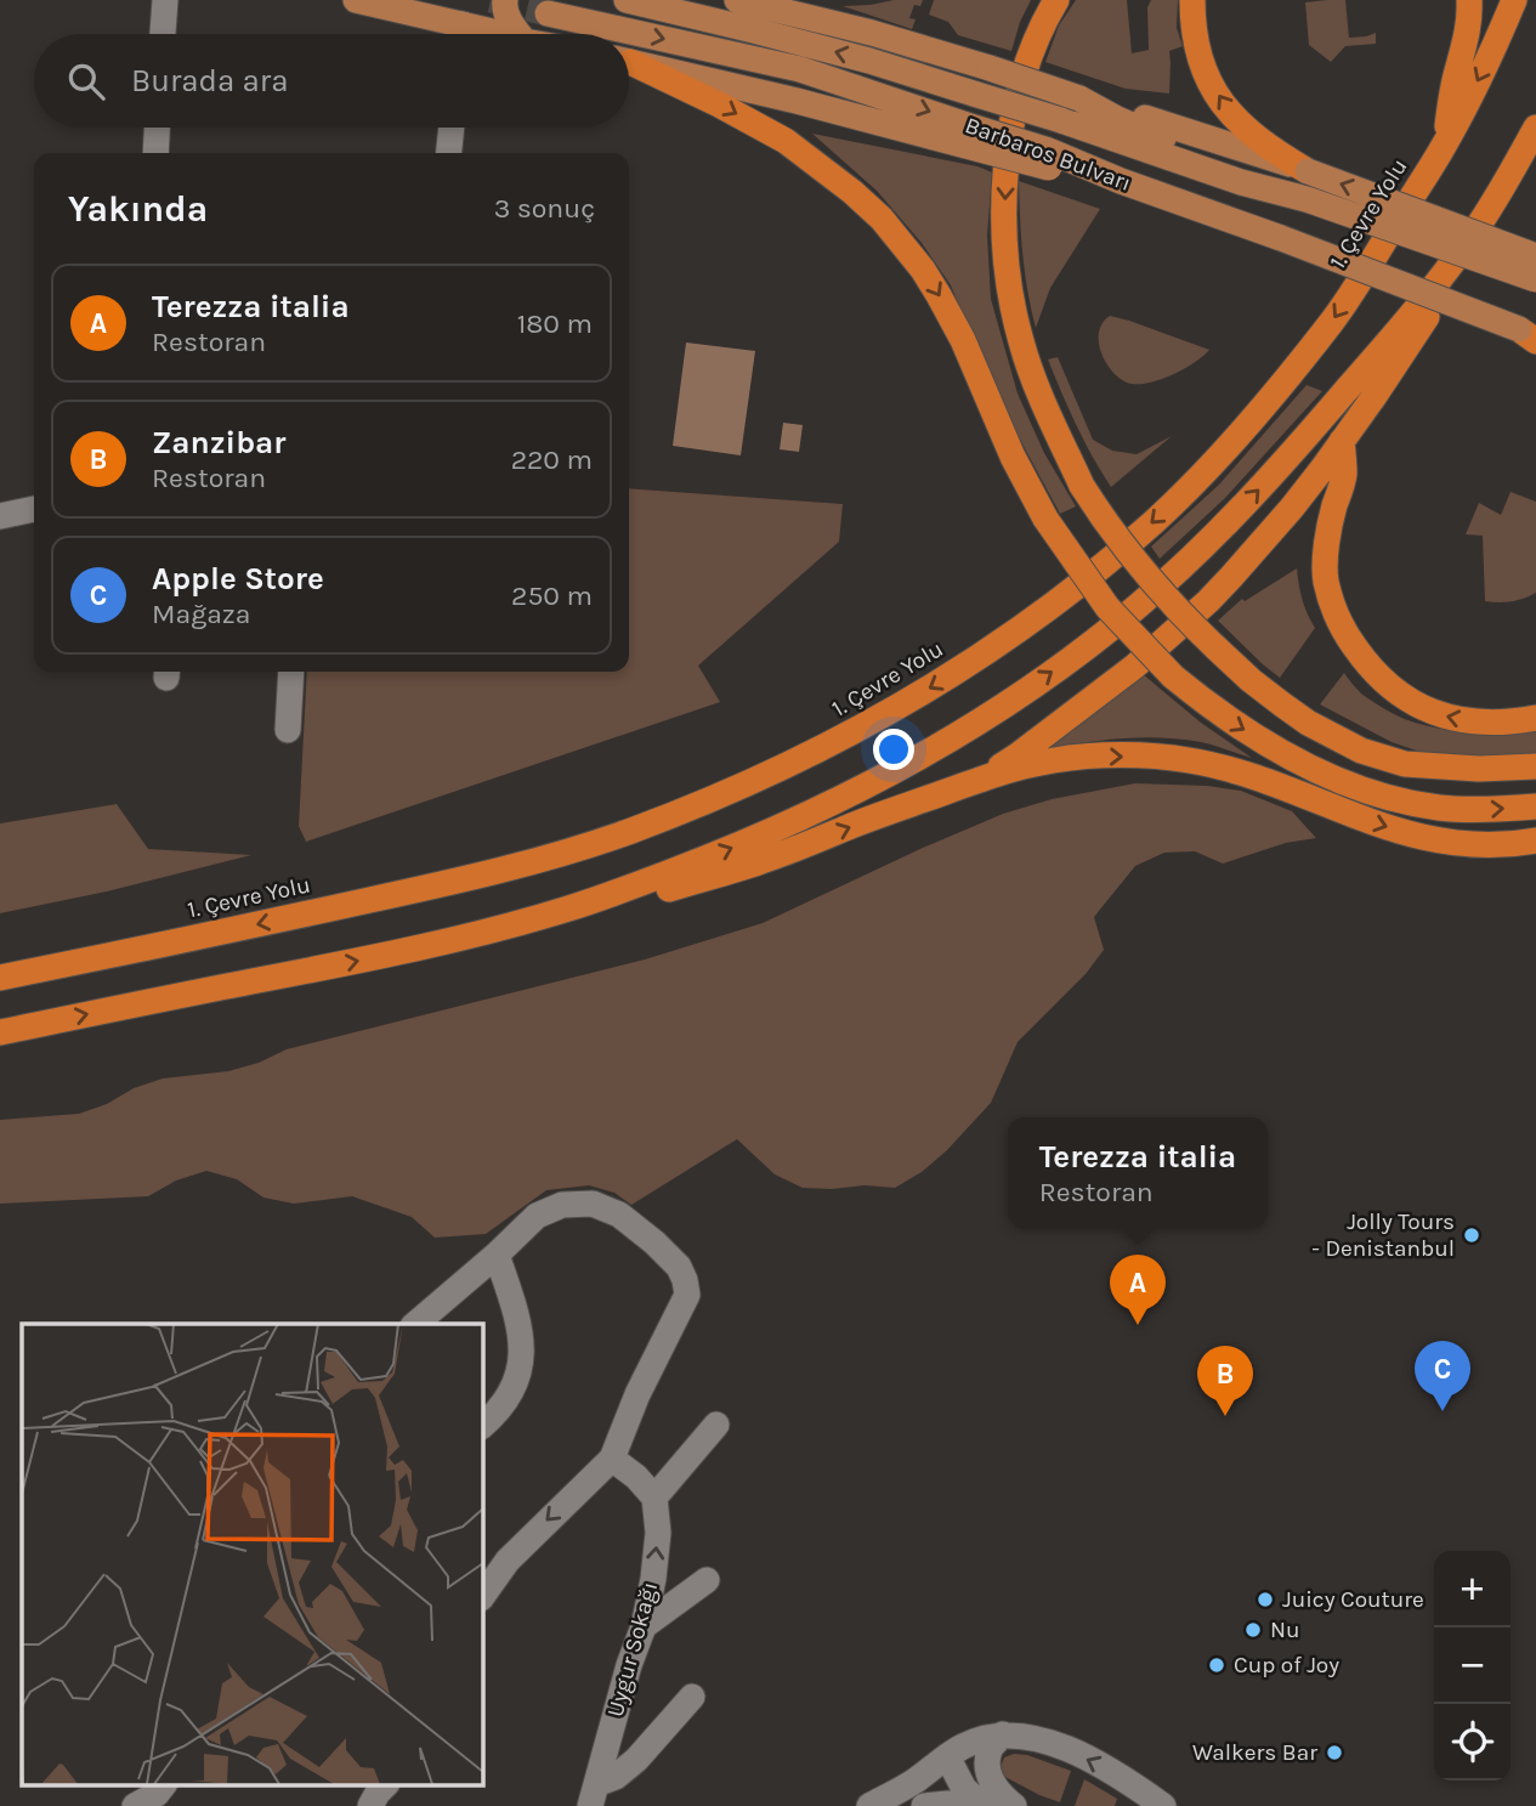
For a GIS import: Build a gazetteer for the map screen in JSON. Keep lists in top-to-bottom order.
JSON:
{
  "streets": {
    "highway": ["1. Çevre Yolu"],
    "main road": ["Barbaros Bulvarı"],
    "street": ["Uygur Sokağı"]
  },
  "one_way": ["Uygur Sokağı"],
  "places": [
    "Jolly Tours - Denistanbul",
    "Juicy Couture",
    "Nu",
    "Cup of Joy",
    "Walkers Bar"
  ],
  "page": {
    "search": "Burada ara",
    "heading": ["Yakında", "3 sonuç"],
    "list": [
      {
        "mark": "A",
        "name": "Terezza italia",
        "note": "Restoran",
        "value": "180 m"
      },
      {
        "mark": "B",
        "name": "Zanzibar",
        "note": "Restoran",
        "value": "220 m"
      },
      {
        "mark": "C",
        "name": "Apple Store",
        "note": "Mağaza",
        "value": "250 m"
      }
    ],
    "popup": ["Terezza italia", "Restoran"],
    "pins": ["A", "C", "B"],
    "map_buttons": ["+", "−"]
  }
}
